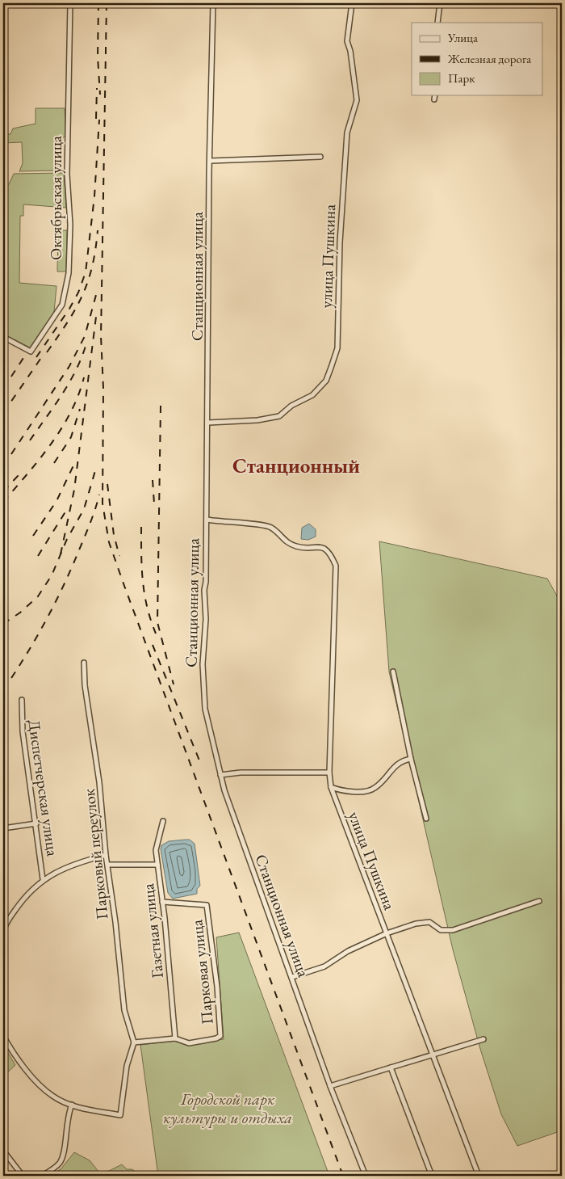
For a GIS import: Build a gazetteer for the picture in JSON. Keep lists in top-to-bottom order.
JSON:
{
  "streets": {
    "street": [
      "Октябрьская улица",
      "улица Пушкина",
      "Станционная улица",
      "Диспетчерская улица",
      "Парковый переулок",
      "Газетная улица",
      "Парковая улица"
    ]
  },
  "crossings": [
    ["улица Пушкина", "Станционная улица"],
    ["Газетная улица", "Парковая улица"]
  ],
  "districts": ["Станционный"],
  "parks": ["Городской парк культуры и отдыха"],
  "legend": ["Улица", "Железная дорога", "Парк"]
}
